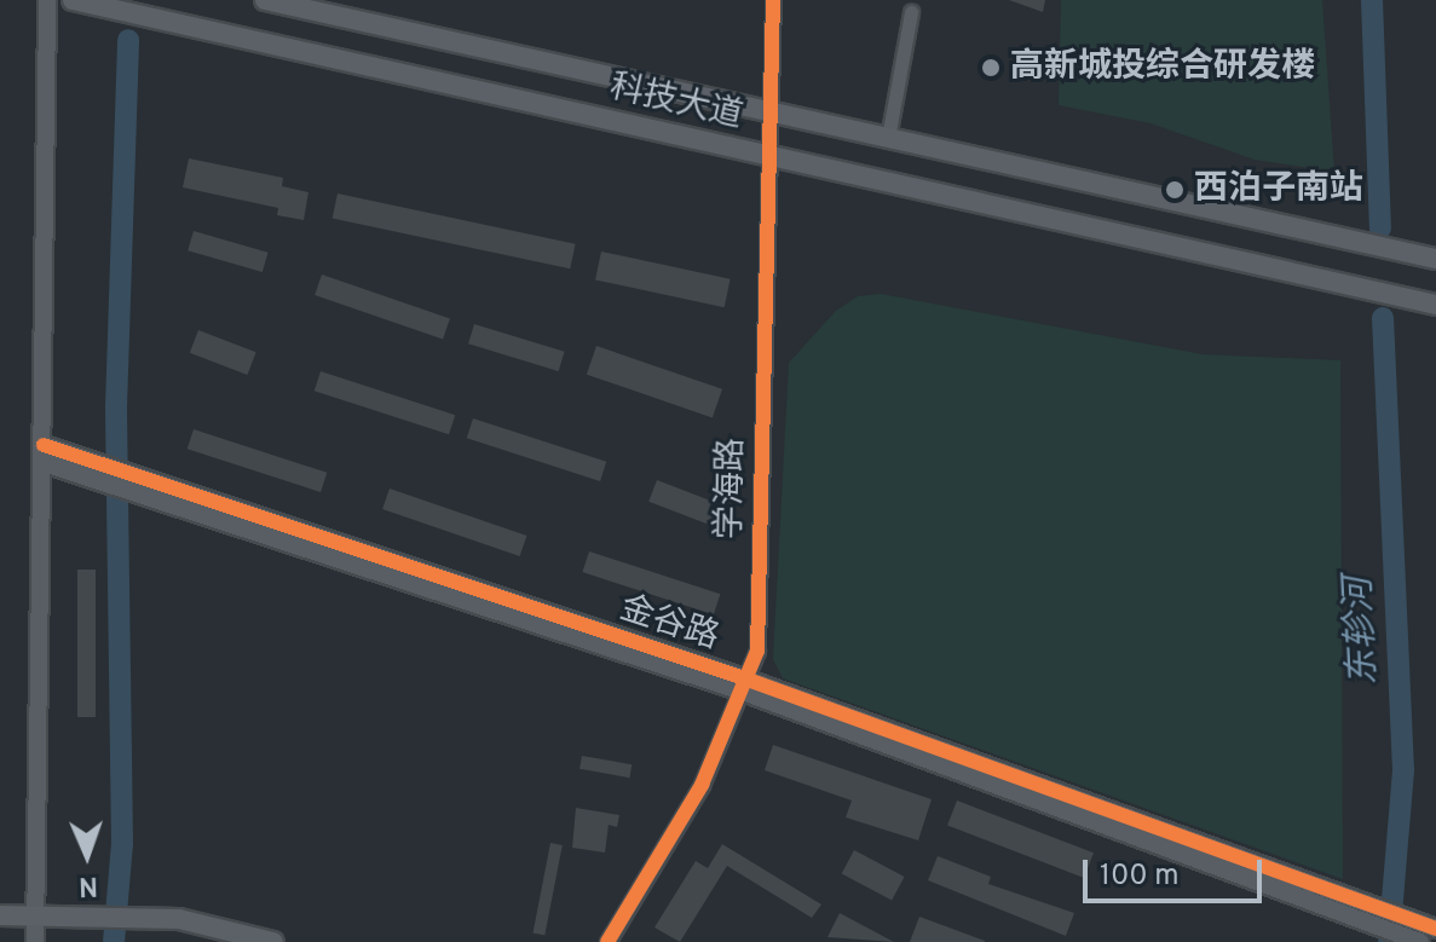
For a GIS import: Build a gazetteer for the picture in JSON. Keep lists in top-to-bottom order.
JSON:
{
  "streets": {
    "main road": ["科技大道"],
    "street": ["学海路", "金谷路"]
  },
  "crossings": [
    ["科技大道", "学海路"],
    ["学海路", "金谷路"]
  ],
  "water": ["东轸河"],
  "places": ["高新城投综合研发楼", "西泊子南站"],
  "scale_bar": "100 m",
  "north": "bottom"
}
